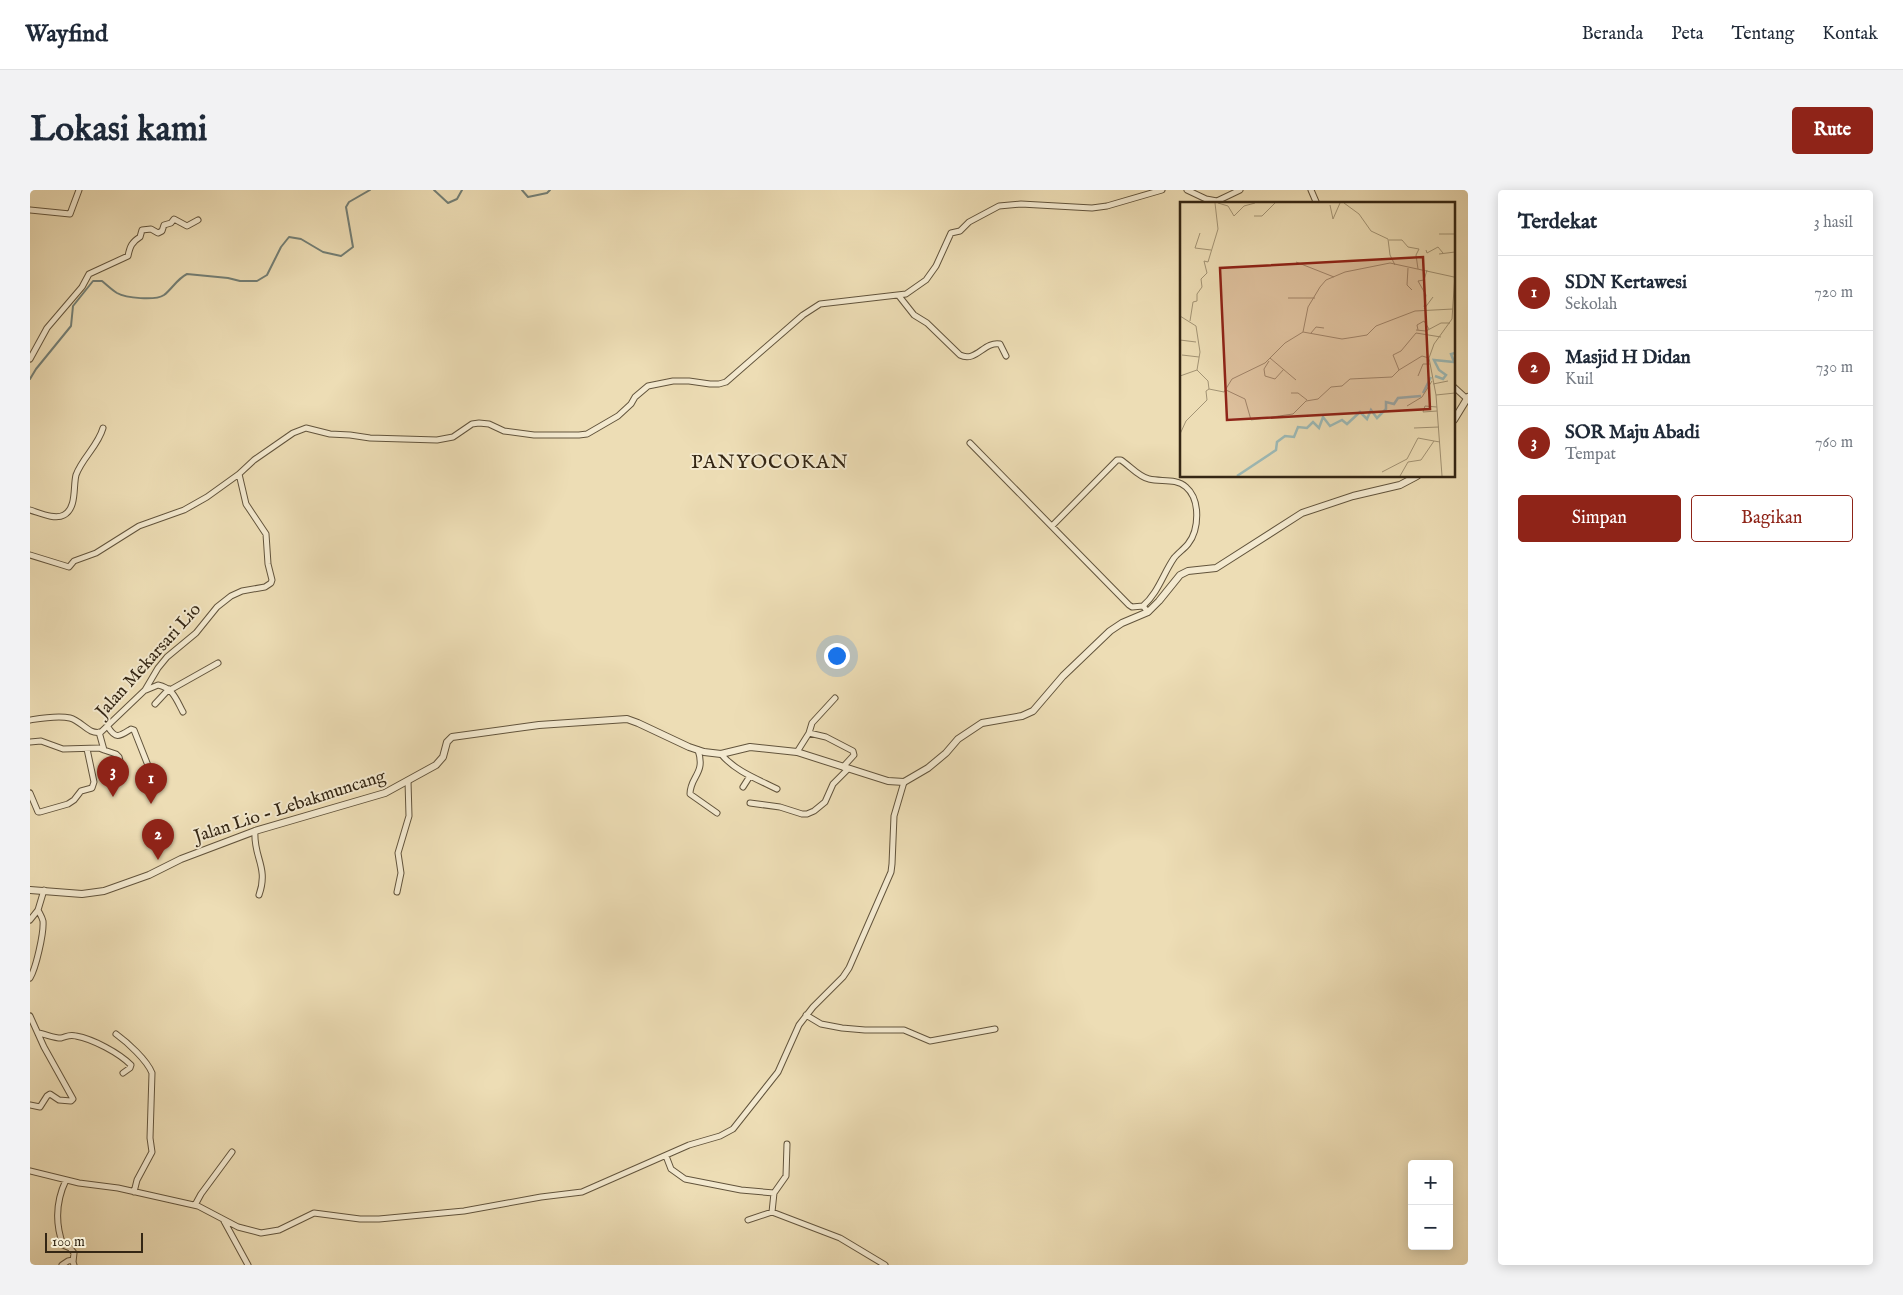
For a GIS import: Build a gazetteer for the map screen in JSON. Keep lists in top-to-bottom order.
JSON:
{
  "streets": {
    "street": ["Jalan Mekarsari Lio", "Jalan Lio - Lebakmuncang"]
  },
  "districts": ["PANYOCOKAN"],
  "scale_bar": "100 m",
  "page": {
    "header": "Wayfind",
    "nav": [
      "Beranda",
      "Peta",
      "Tentang",
      "Kontak"
    ],
    "buttons": [
      "Rute",
      ["Simpan", "Bagikan"]
    ],
    "title": "Lokasi kami",
    "heading": ["Terdekat", "3 hasil"],
    "list": [
      {
        "mark": "1",
        "name": "SDN Kertawesi",
        "note": "Sekolah",
        "value": "720 m"
      },
      {
        "mark": "2",
        "name": "Masjid H Didan",
        "note": "Kuil",
        "value": "730 m"
      },
      {
        "mark": "3",
        "name": "SOR Maju Abadi",
        "note": "Tempat",
        "value": "760 m"
      }
    ],
    "pins": ["3", "1", "2"],
    "map_buttons": ["+", "−"],
    "scale": "100 m"
  }
}
